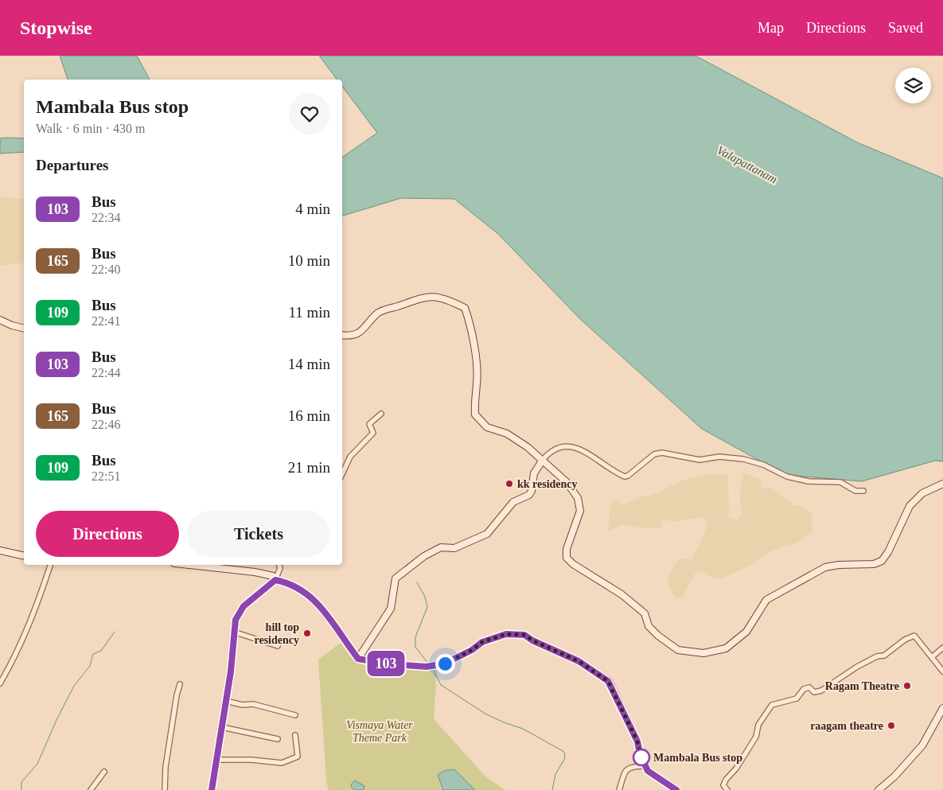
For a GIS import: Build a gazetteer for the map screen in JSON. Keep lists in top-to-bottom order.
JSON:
{
  "water": ["Valapattanam"],
  "parks": ["Vismaya Water Theme Park"],
  "places": [
    "kk residency",
    "hill top residency",
    "Ragam Theatre",
    "raagam theatre",
    "Mambala Bus stop"
  ],
  "lines": ["bus line 103"],
  "page": {
    "header": "Stopwise",
    "nav": ["Map", "Directions", "Saved"],
    "on_map": "103",
    "heading": [
      ["Mambala Bus stop", "Walk · 6 min · 430 m"],
      "Departures"
    ],
    "list": [
      {
        "mark": "103",
        "name": "Bus",
        "note": "22:34",
        "value": "4 min"
      },
      {
        "mark": "165",
        "name": "Bus",
        "note": "22:40",
        "value": "10 min"
      },
      {
        "mark": "109",
        "name": "Bus",
        "note": "22:41",
        "value": "11 min"
      },
      {
        "mark": "103",
        "name": "Bus",
        "note": "22:44",
        "value": "14 min"
      },
      {
        "mark": "165",
        "name": "Bus",
        "note": "22:46",
        "value": "16 min"
      },
      {
        "mark": "109",
        "name": "Bus",
        "note": "22:51",
        "value": "21 min"
      }
    ],
    "buttons": ["Directions", "Tickets"]
  }
}
